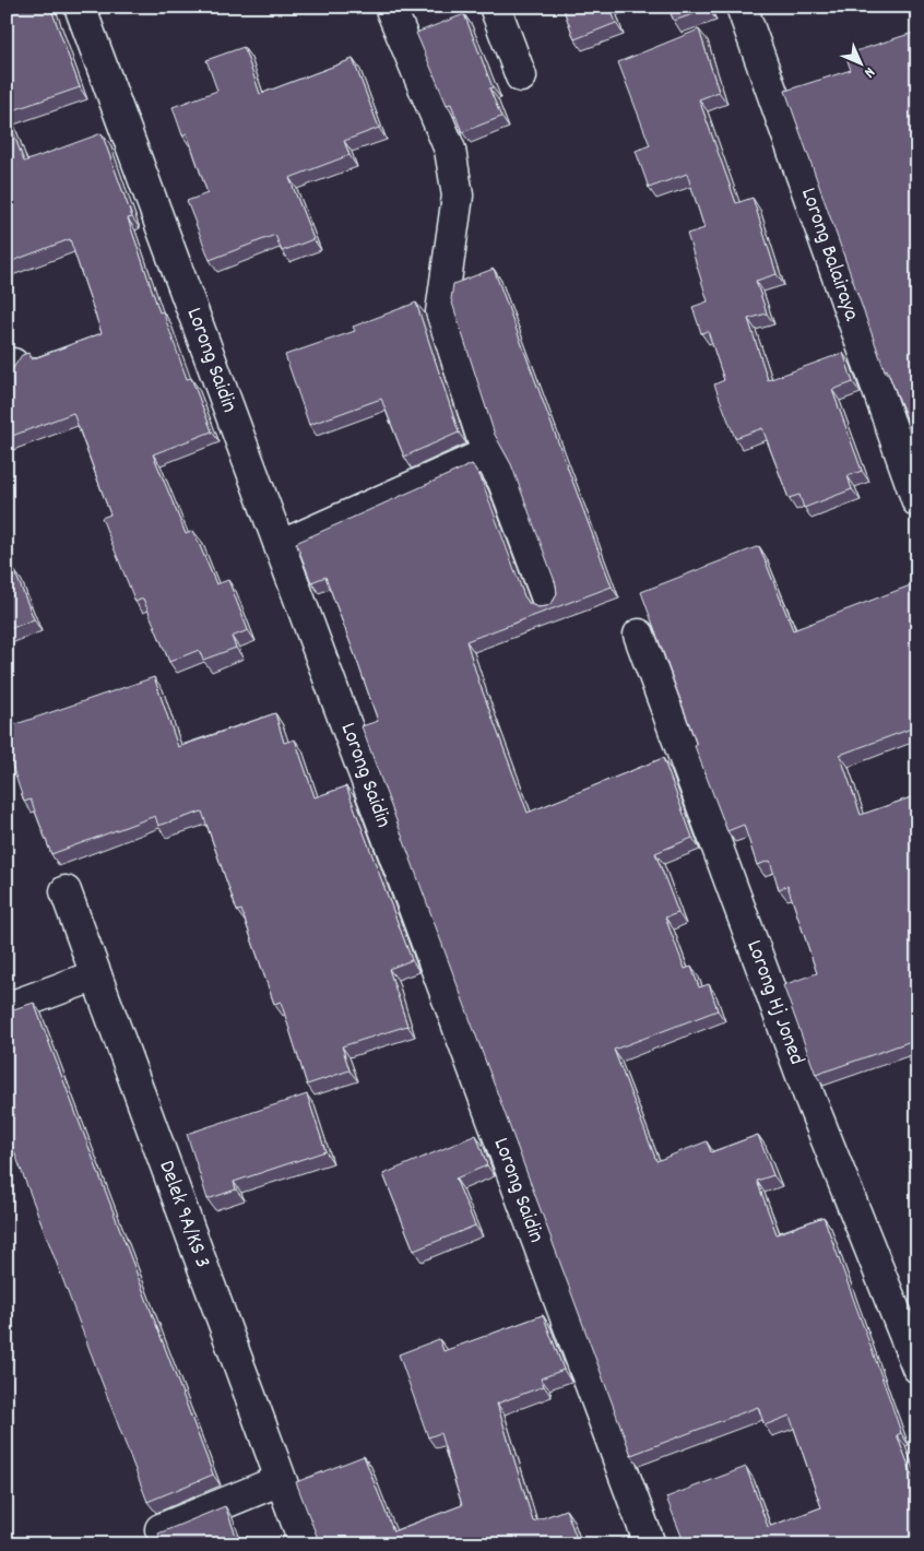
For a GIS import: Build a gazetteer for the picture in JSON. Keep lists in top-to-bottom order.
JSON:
{
  "streets": {
    "street": [
      "Lorong Balairaya",
      "Lorong Saidin",
      "Lorong Hj Joned",
      "Delek 9A/KS 3"
    ]
  },
  "north": "bottom right"
}
